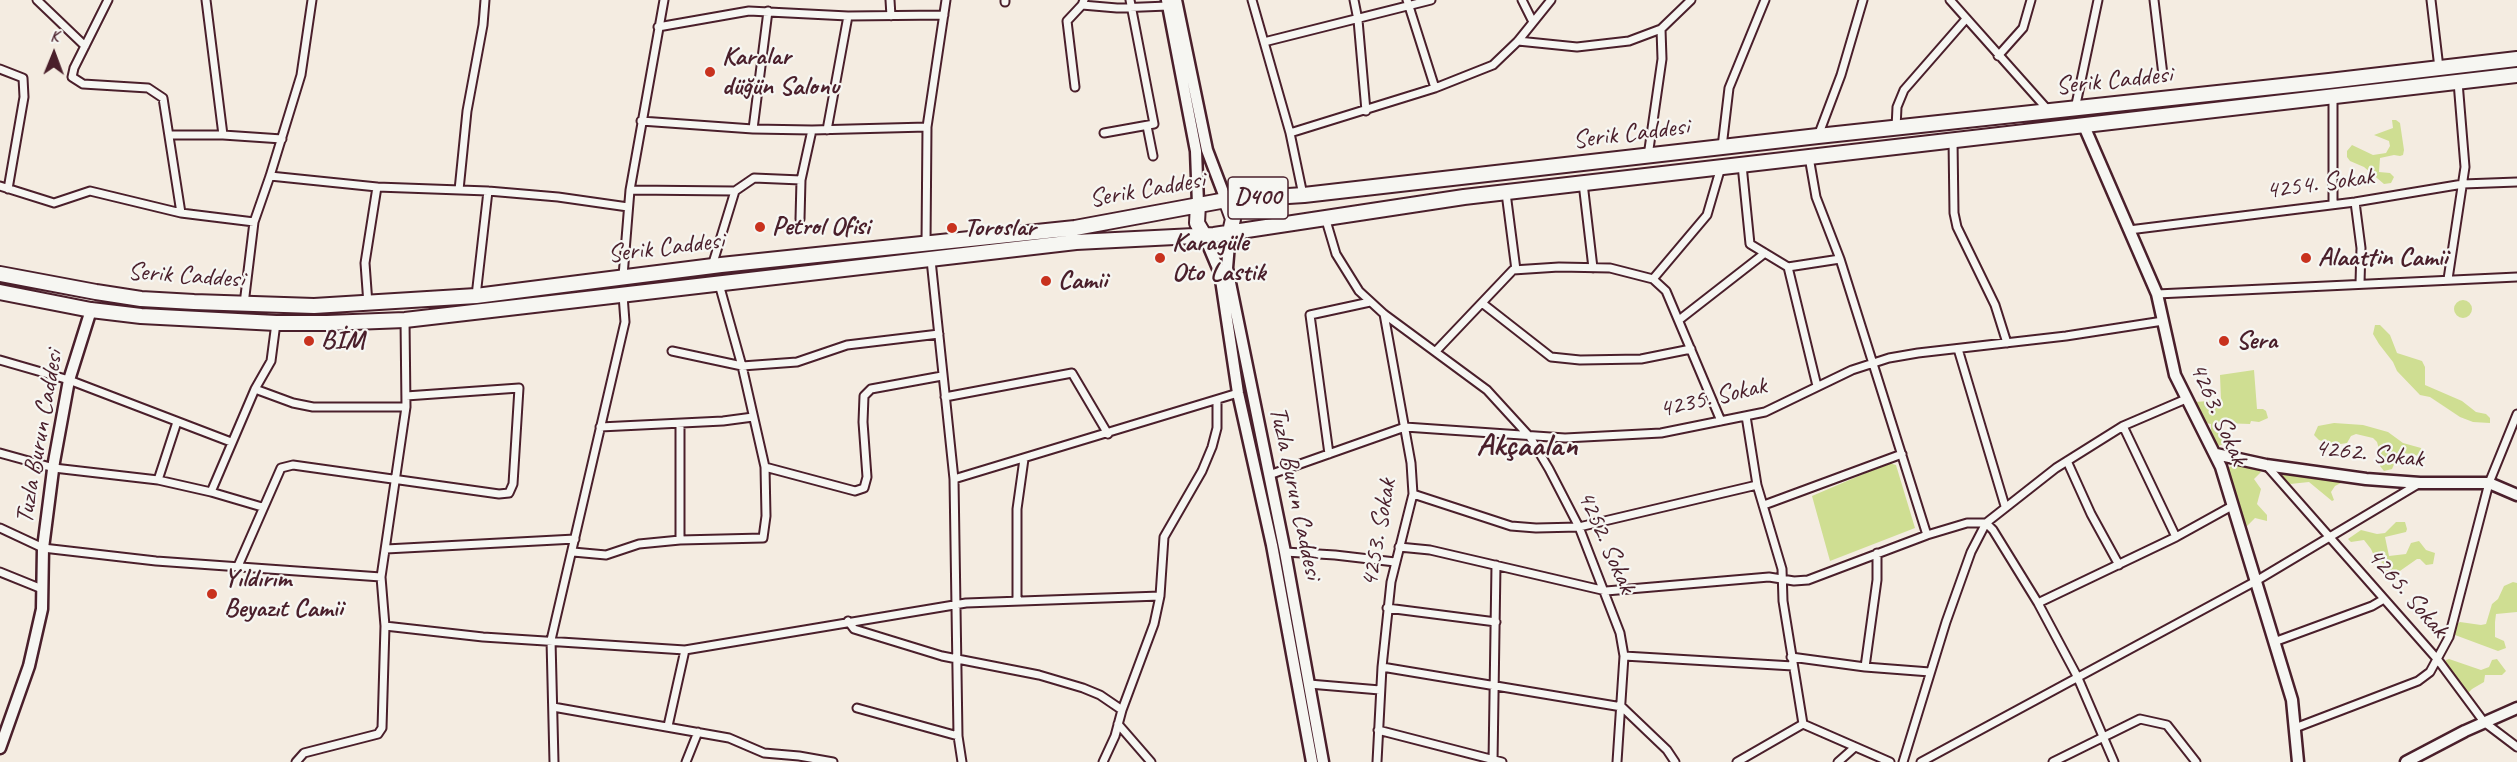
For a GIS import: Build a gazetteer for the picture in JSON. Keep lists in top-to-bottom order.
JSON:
{
  "streets": {
    "highway": ["Serik Caddesi", "D400"],
    "street": [
      "4254. Sokak",
      "4235. Sokak",
      "4263. Sokak",
      "Tuzla Burun Caddesi",
      "4262. Sokak",
      "4253. Sokak",
      "4252. Sokak",
      "4265. Sokak"
    ]
  },
  "crossings": [
    ["Serik Caddesi", "4263. Sokak"],
    ["Serik Caddesi", "Tuzla Burun Caddesi"],
    ["Serik Caddesi", "4252. Sokak"],
    ["4254. Sokak", "4263. Sokak"],
    ["4235. Sokak", "4263. Sokak"],
    ["4235. Sokak", "Tuzla Burun Caddesi"],
    ["4235. Sokak", "4253. Sokak"],
    ["4235. Sokak", "4252. Sokak"],
    ["4263. Sokak", "4262. Sokak"],
    ["4262. Sokak", "4265. Sokak"],
    ["4253. Sokak", "4252. Sokak"]
  ],
  "districts": ["Akçaalan"],
  "places": [
    "Karalar düğün Salonu",
    "Petrol Ofisi",
    "Toroslar",
    "Karagüle Oto Lastik",
    "Alaattin Camii",
    "Camii",
    "BİM",
    "Sera",
    "Yıldırım Beyazıt Camii"
  ],
  "north": "top"
}
